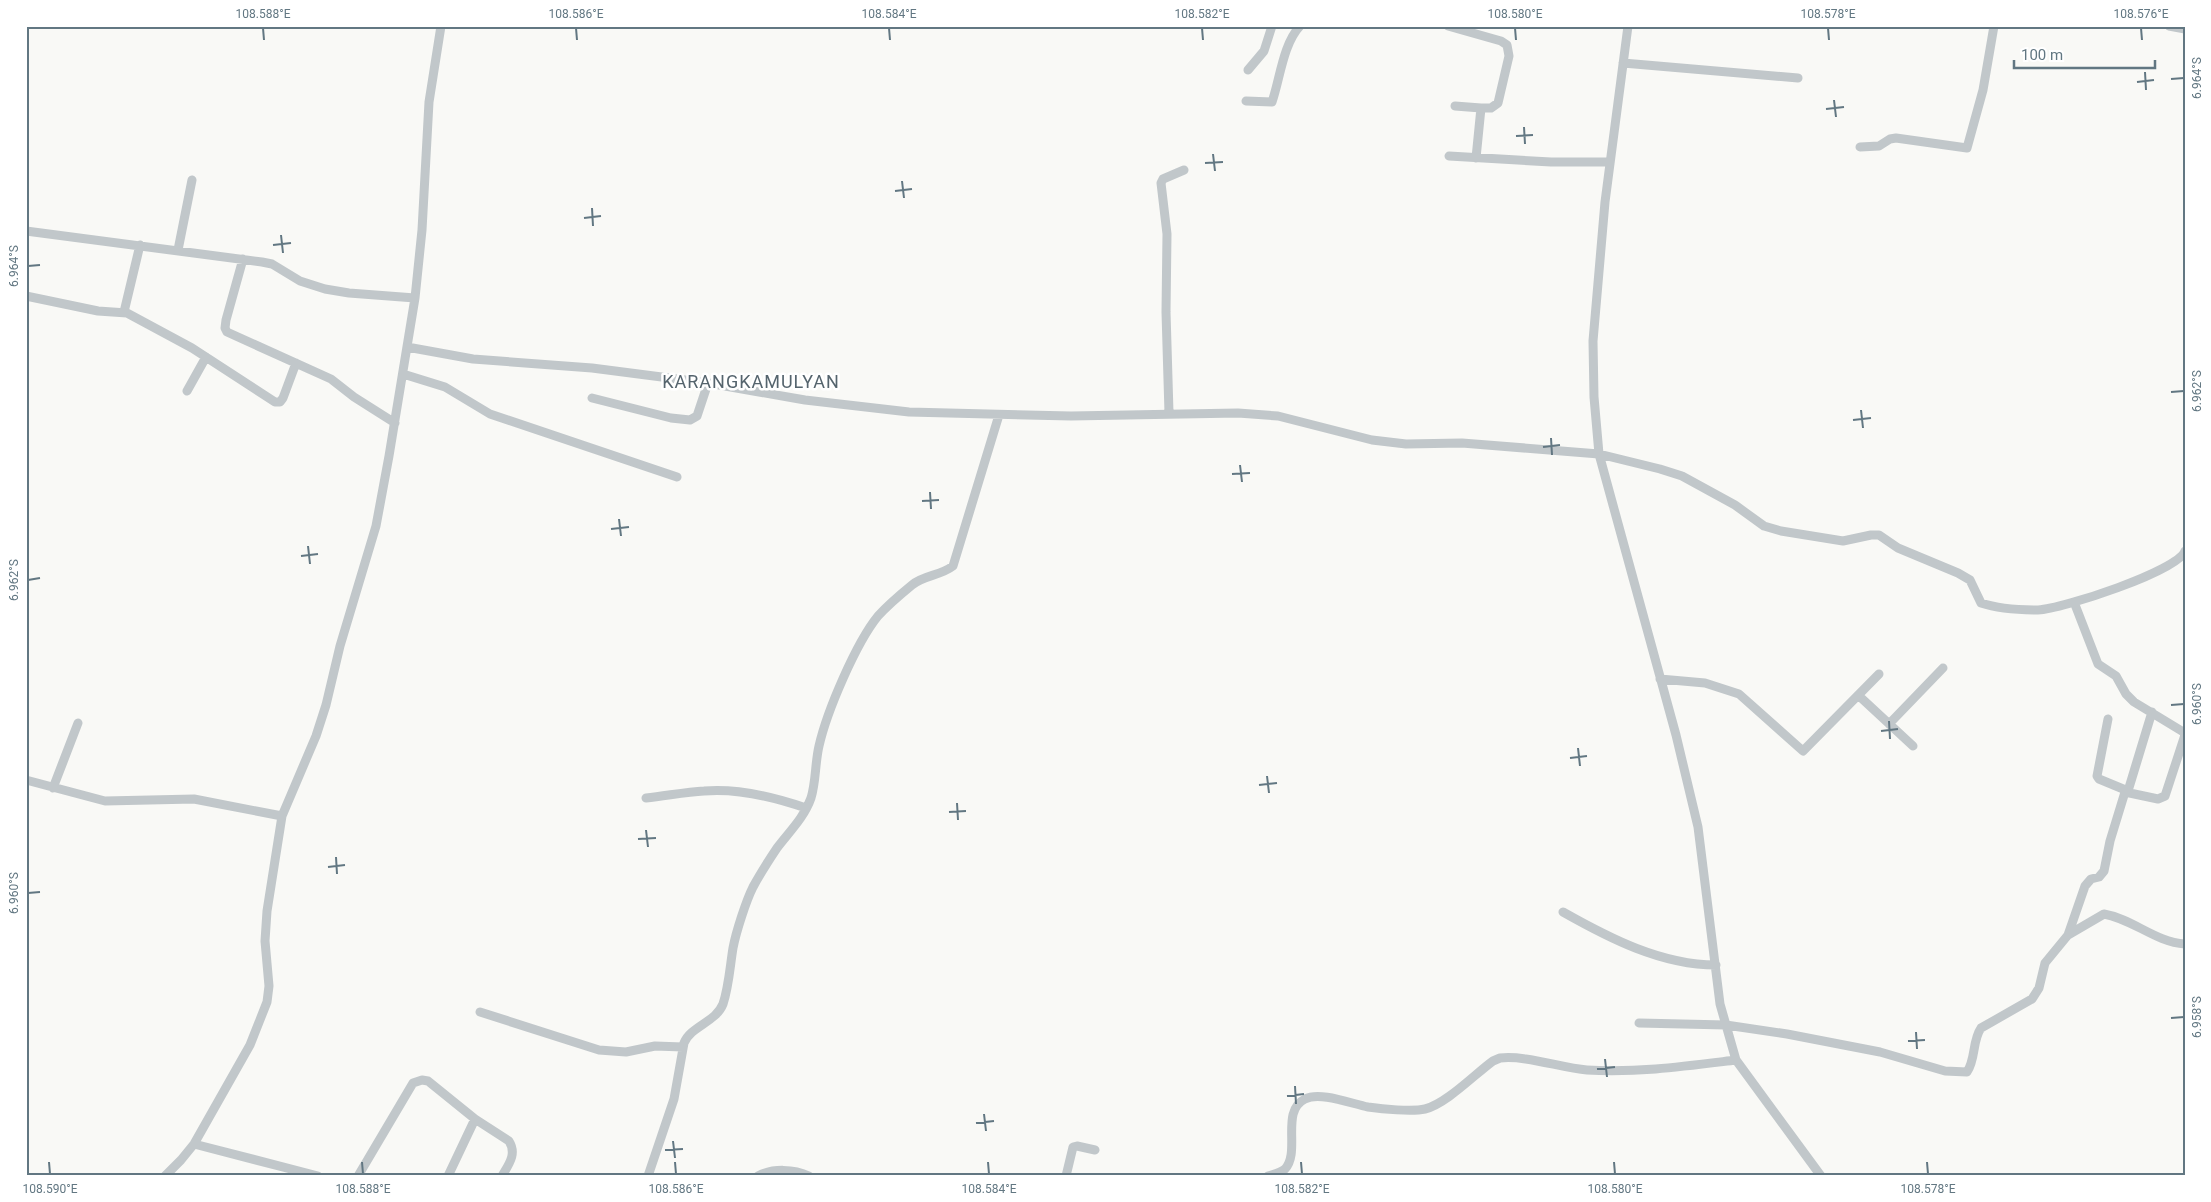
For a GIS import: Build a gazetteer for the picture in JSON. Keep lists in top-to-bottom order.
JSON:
{
  "districts": ["KARANGKAMULYAN"],
  "scale_bar": "100 m",
  "coordinates": [
    "108.588°E",
    "108.586°E",
    "108.584°E",
    "108.582°E",
    "108.580°E",
    "108.578°E",
    "108.576°E",
    "6.964°S",
    "6.962°S",
    "6.960°S",
    "6.958°S",
    "108.590°E"
  ]
}
